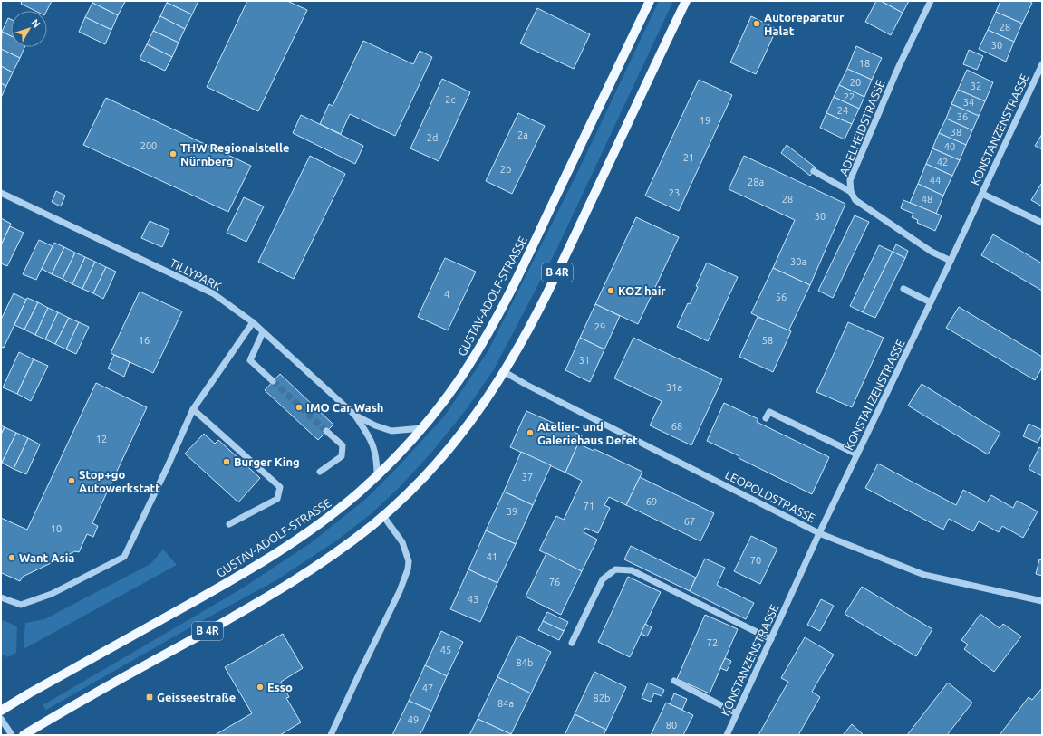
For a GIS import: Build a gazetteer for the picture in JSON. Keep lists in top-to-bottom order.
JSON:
{
  "streets": {
    "main road": ["B 4R", "GUSTAV-ADOLF-STRASSE"],
    "street": [
      "ADELHEIDSTRASSE",
      "KONSTANZENSTRASSE",
      "TILLYPARK",
      "LEOPOLDSTRASSE"
    ]
  },
  "crossings": [
    ["ADELHEIDSTRASSE", "KONSTANZENSTRASSE"],
    ["KONSTANZENSTRASSE", "LEOPOLDSTRASSE"],
    ["B 4R", "LEOPOLDSTRASSE"],
    ["TILLYPARK", "GUSTAV-ADOLF-STRASSE"]
  ],
  "places": {
    "other": [
      "Autoreparatur Halat",
      "THW Regionalstelle Nürnberg",
      "KOZ hair",
      "IMO Car Wash",
      "Atelier- und Galeriehaus Defet",
      "Burger King",
      "Stop+go Autowerkstatt",
      "Want Asia",
      "Esso"
    ],
    "transit": ["Geisseestraße"]
  },
  "house_numbers": [
    "28",
    "30",
    "18",
    "20",
    "32",
    "22",
    "2c",
    "34",
    "24",
    "36",
    "19",
    "38",
    "2a",
    "2d",
    "200",
    "40",
    "21",
    "42",
    "2b",
    "44",
    "28a",
    "23",
    "28",
    "48",
    "30",
    "30a",
    "4",
    "56",
    "29",
    "16",
    "58",
    "31",
    "31a",
    "68",
    "12",
    "37",
    "69",
    "71",
    "39",
    "67",
    "10",
    "41",
    "70",
    "76",
    "43",
    "72",
    "45",
    "84b",
    "47",
    "82b",
    "84a",
    "49",
    "80"
  ],
  "north": "top right"
}
